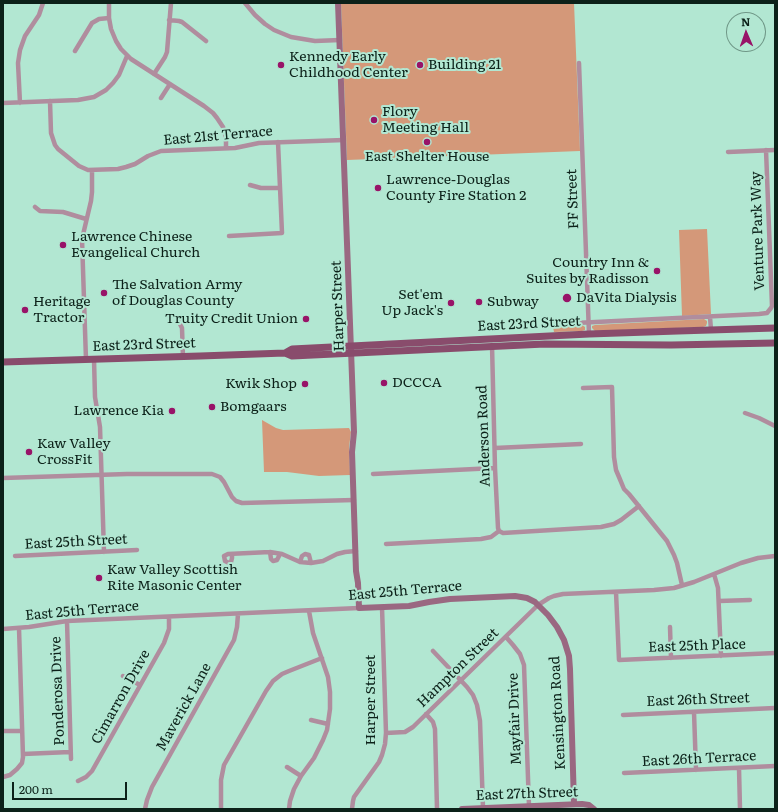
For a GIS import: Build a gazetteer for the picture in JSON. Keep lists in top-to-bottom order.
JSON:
{
  "streets": {
    "main road": ["East 23rd Street"],
    "street": [
      "East 21st Terrace",
      "FF Street",
      "Venture Park Way",
      "Harper Street",
      "Anderson Road",
      "East 25th Street",
      "East 25th Terrace",
      "East 25th Place",
      "Hampton Street",
      "Ponderosa Drive",
      "Cimarron Drive",
      "East 26th Street",
      "Maverick Lane",
      "Kensington Road",
      "Mayfair Drive",
      "East 26th Terrace",
      "East 27th Street"
    ]
  },
  "crossings": [
    ["East 21st Terrace", "Harper Street"],
    ["FF Street", "East 23rd Street"],
    ["Harper Street", "East 23rd Street"],
    ["Harper Street", "East 25th Terrace"],
    ["Harper Street", "Hampton Street"],
    ["East 23rd Street", "Anderson Road"],
    ["East 25th Terrace", "Hampton Street"],
    ["East 25th Terrace", "Ponderosa Drive"],
    ["East 25th Terrace", "Cimarron Drive"],
    ["East 25th Terrace", "Maverick Lane"],
    ["East 25th Terrace", "Kensington Road"],
    ["Hampton Street", "Kensington Road"],
    ["Hampton Street", "Mayfair Drive"],
    ["Kensington Road", "East 27th Street"],
    ["Mayfair Drive", "East 27th Street"]
  ],
  "places": [
    "Kennedy Early Childhood Center",
    "Building 21",
    "Flory Meeting Hall",
    "East Shelter House",
    "Lawrence-Douglas County Fire Station 2",
    "Lawrence Chinese Evangelical Church",
    "Country Inn & Suites by Radisson",
    "The Salvation Army of Douglas County",
    "DaVita Dialysis",
    "Subway",
    "Set'em Up Jack's",
    "Heritage Tractor",
    "Truity Credit Union",
    "DCCCA",
    "Kwik Shop",
    "Bomgaars",
    "Lawrence Kia",
    "Kaw Valley CrossFit",
    "Kaw Valley Scottish Rite Masonic Center"
  ],
  "scale_bar": "200 m",
  "north": "top"
}
